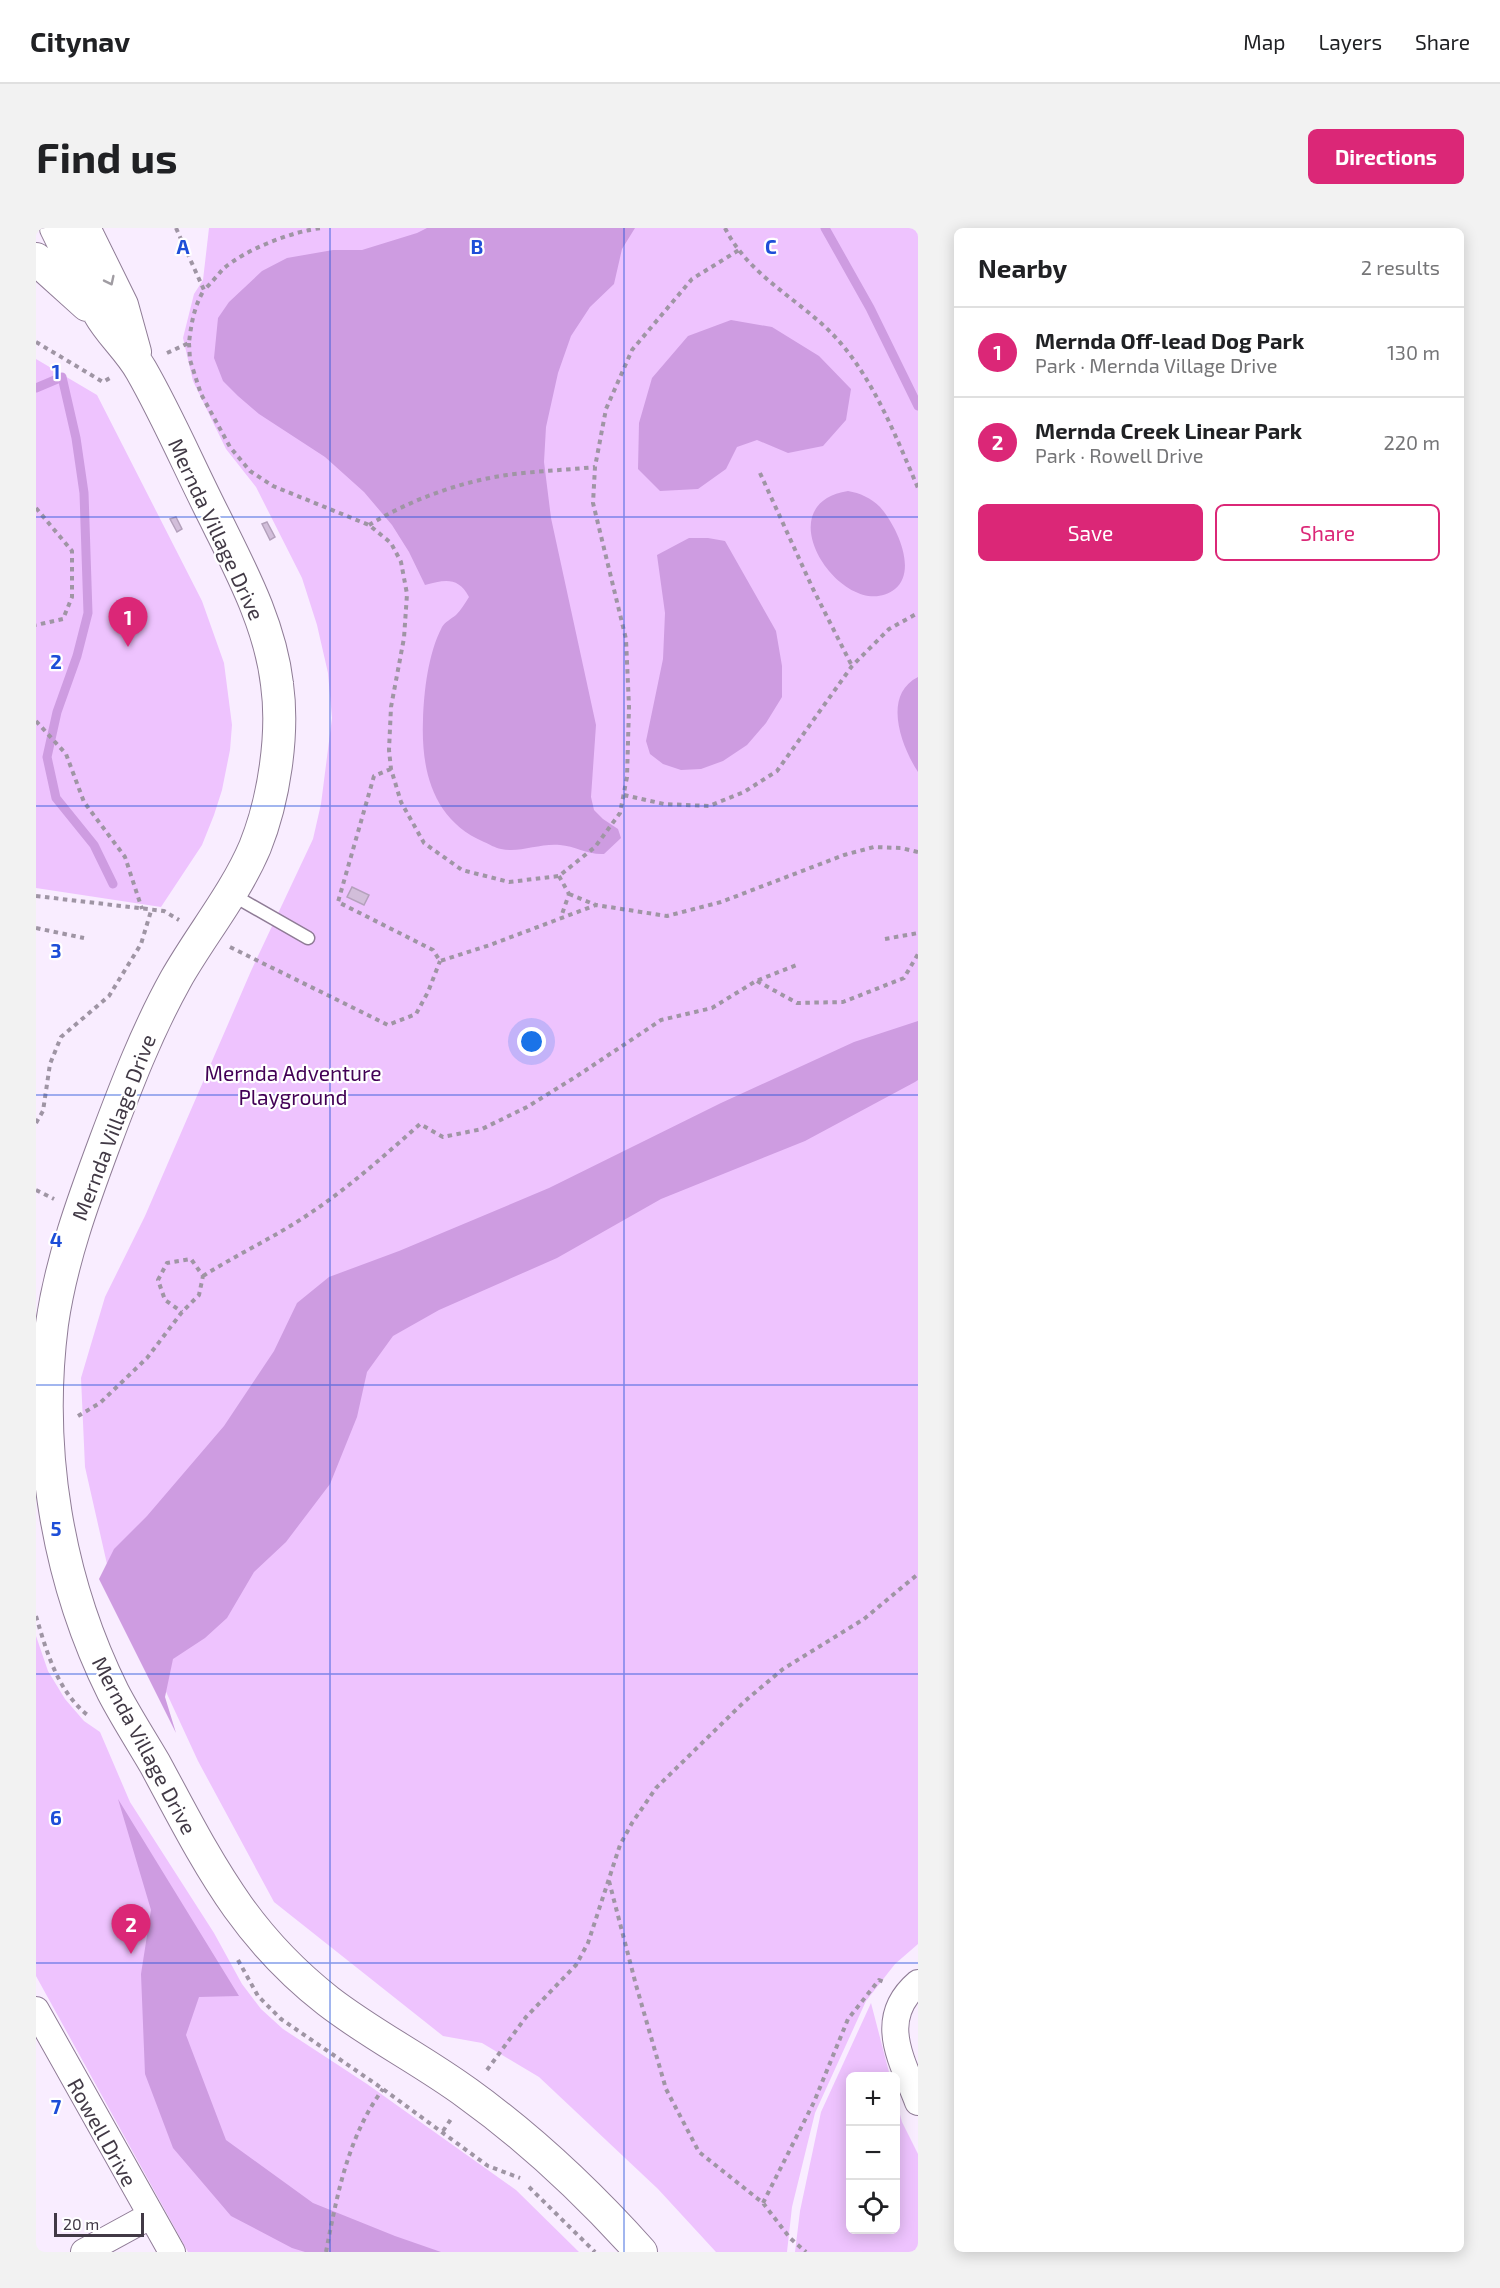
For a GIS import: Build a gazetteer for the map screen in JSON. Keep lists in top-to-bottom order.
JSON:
{
  "streets": {
    "street": ["Mernda Village Drive", "Rowell Drive"]
  },
  "parks": ["Mernda Adventure Playground"],
  "scale_bar": "20 m",
  "page": {
    "header": "Citynav",
    "nav": ["Map", "Layers", "Share"],
    "buttons": [
      "Directions",
      ["Save", "Share"]
    ],
    "title": "Find us",
    "heading": ["Nearby", "2 results"],
    "list": [
      {
        "mark": "1",
        "name": "Mernda Off-lead Dog Park",
        "note": "Park · Mernda Village Drive",
        "value": "130 m"
      },
      {
        "mark": "2",
        "name": "Mernda Creek Linear Park",
        "note": "Park · Rowell Drive",
        "value": "220 m"
      }
    ],
    "pins": ["1", "2"],
    "map_buttons": ["+", "−"],
    "scale": "20 m"
  },
  "grid": {
    "columns": ["A", "B", "C"],
    "rows": [
      "1",
      "2",
      "3",
      "4",
      "5",
      "6",
      "7"
    ]
  }
}
